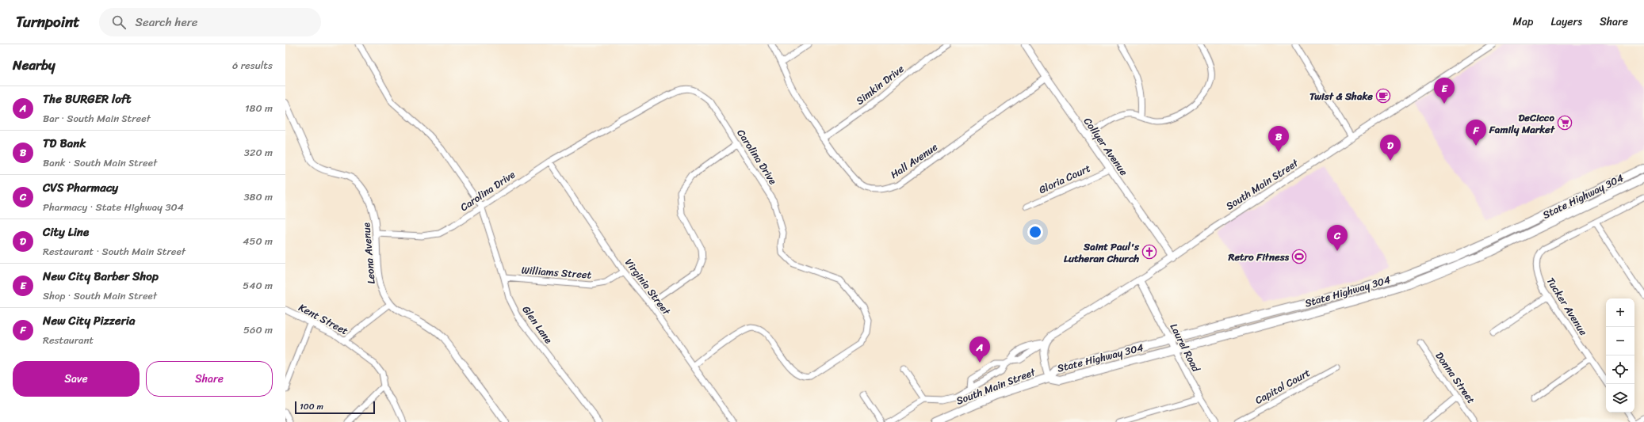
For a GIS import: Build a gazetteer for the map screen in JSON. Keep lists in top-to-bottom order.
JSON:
{
  "streets": {
    "main road": ["South Main Street", "State Highway 304"],
    "street": [
      "Simkin Drive",
      "Collyer Avenue",
      "Carolina Drive",
      "Hall Avenue",
      "Gloria Court",
      "Leona Avenue",
      "Williams Street",
      "Virginia Street",
      "Tucker Avenue",
      "Kent Street",
      "Glen Lane",
      "Laurel Road",
      "Donna Street",
      "Capitol Court"
    ]
  },
  "crossings": [
    ["Simkin Drive", "Hall Avenue"],
    ["Collyer Avenue", "Hall Avenue"],
    ["Collyer Avenue", "Gloria Court"],
    ["Collyer Avenue", "South Main Street"],
    ["Carolina Drive", "Leona Avenue"],
    ["Carolina Drive", "Virginia Street"],
    ["Carolina Drive", "Glen Lane"],
    ["South Main Street", "State Highway 304"],
    ["South Main Street", "Laurel Road"],
    ["State Highway 304", "Laurel Road"],
    ["Williams Street", "Virginia Street"],
    ["Williams Street", "Glen Lane"]
  ],
  "places": {
    "cafe": ["Twist & Shake"],
    "supermarket": ["DeCicco Family Market"],
    "church": ["Saint Paul's Lutheran Church"],
    "sports": ["Retro Fitness"]
  },
  "scale_bar": "100 m",
  "page": {
    "header": "Turnpoint",
    "search": "Search here",
    "nav": ["Map", "Layers", "Share"],
    "heading": ["Nearby", "6 results"],
    "pins": [
      "E",
      "F",
      "B",
      "D",
      "C",
      "A"
    ],
    "list": [
      {
        "mark": "A",
        "name": "The BURGER loft",
        "note": "Bar · South Main Street",
        "value": "180 m"
      },
      {
        "mark": "B",
        "name": "TD Bank",
        "note": "Bank · South Main Street",
        "value": "320 m"
      },
      {
        "mark": "C",
        "name": "CVS Pharmacy",
        "note": "Pharmacy · State Highway 304",
        "value": "380 m"
      },
      {
        "mark": "D",
        "name": "City Line",
        "note": "Restaurant · South Main Street",
        "value": "450 m"
      },
      {
        "mark": "E",
        "name": "New City Barber Shop",
        "note": "Shop · South Main Street",
        "value": "540 m"
      },
      {
        "mark": "F",
        "name": "New City Pizzeria",
        "note": "Restaurant",
        "value": "560 m"
      }
    ],
    "map_buttons": ["+", "−"],
    "buttons": ["Save", "Share"],
    "scale": "100 m"
  }
}
